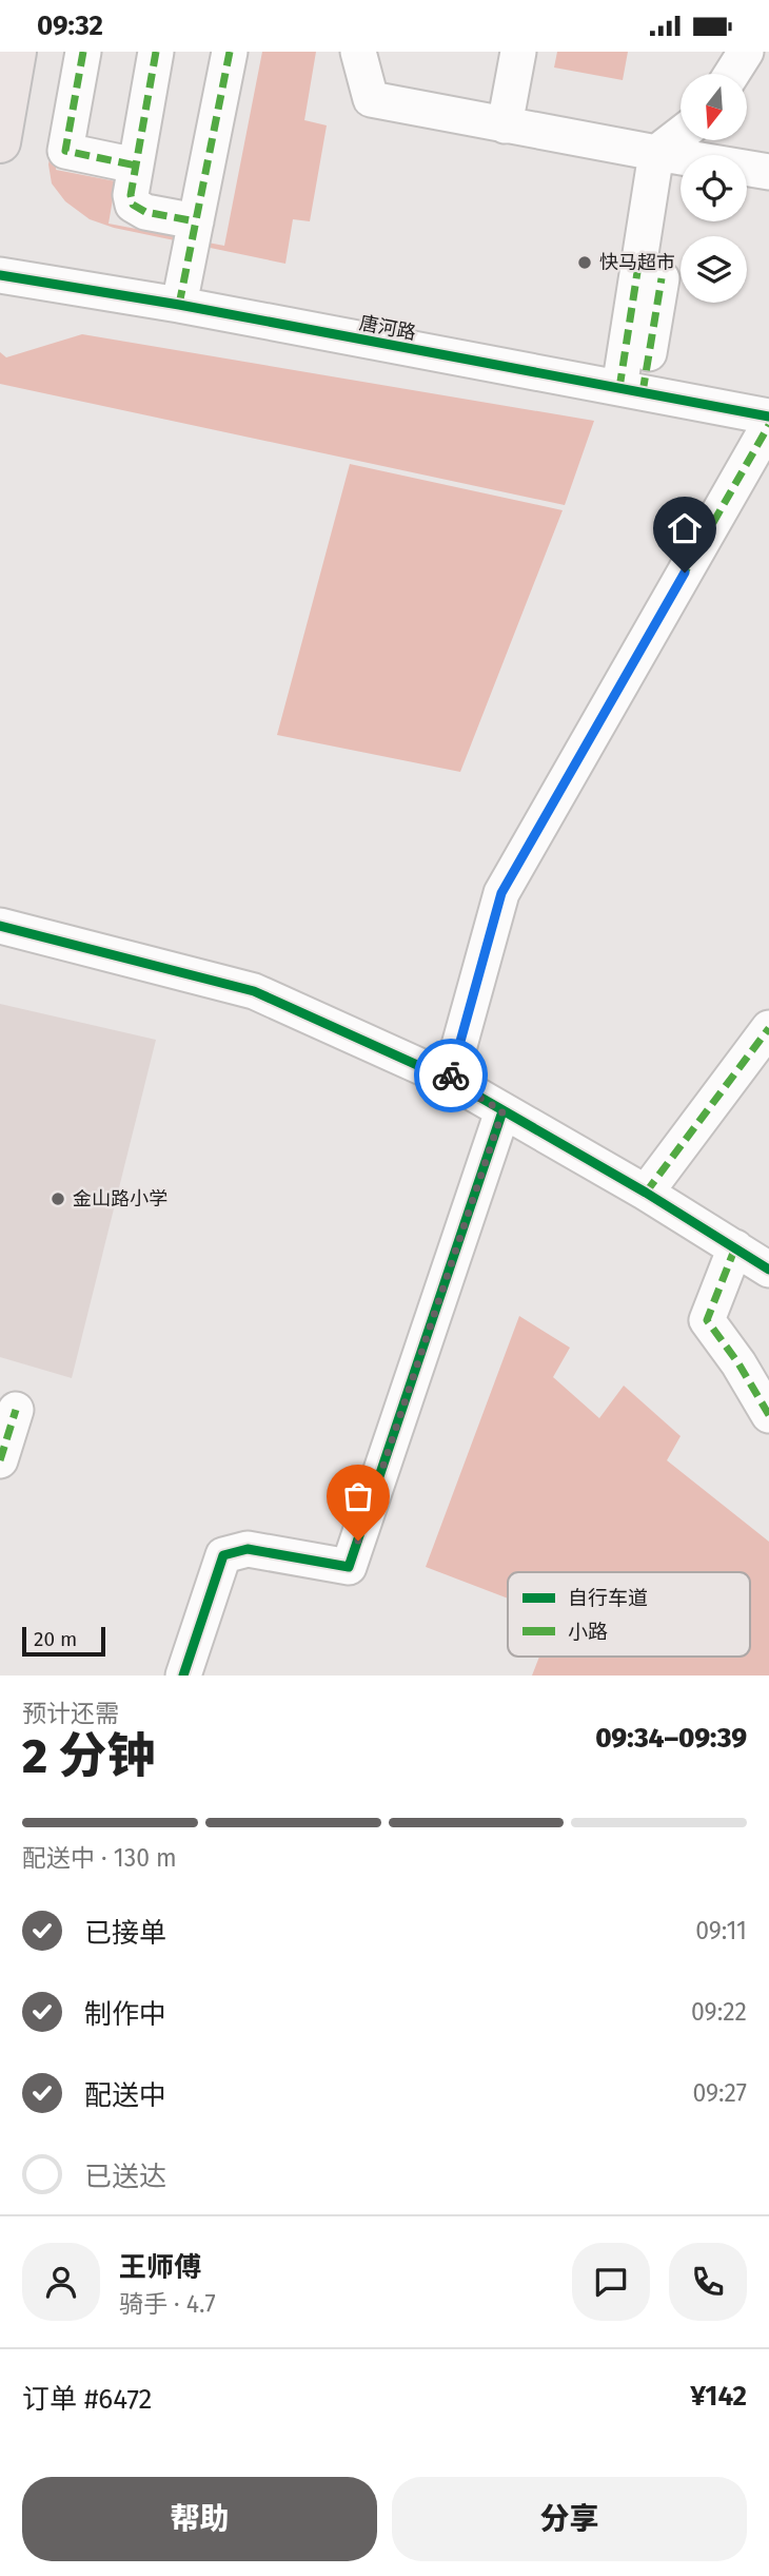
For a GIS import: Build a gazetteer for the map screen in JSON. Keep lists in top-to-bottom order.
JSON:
{
  "streets": {
    "street": ["唐河路"]
  },
  "places": ["快马超市", "金山路小学"],
  "legend": ["自行车道", "小路"],
  "scale_bar": "20 m",
  "north": "bottom",
  "page": {
    "status": "09:32",
    "scale": "20 m",
    "heading": ["2 分钟", "预计还需", "09:34–09:39"],
    "panel": [
      "王师傅",
      "骑手 · 4.7",
      "订单 #6472",
      "¥142"
    ],
    "bar": "配送中 · 130 m",
    "list": [
      ["已接单", "09:11"],
      ["制作中", "09:22"],
      ["配送中", "09:27"],
      "已送达"
    ],
    "buttons": ["帮助", "分享"]
  }
}
